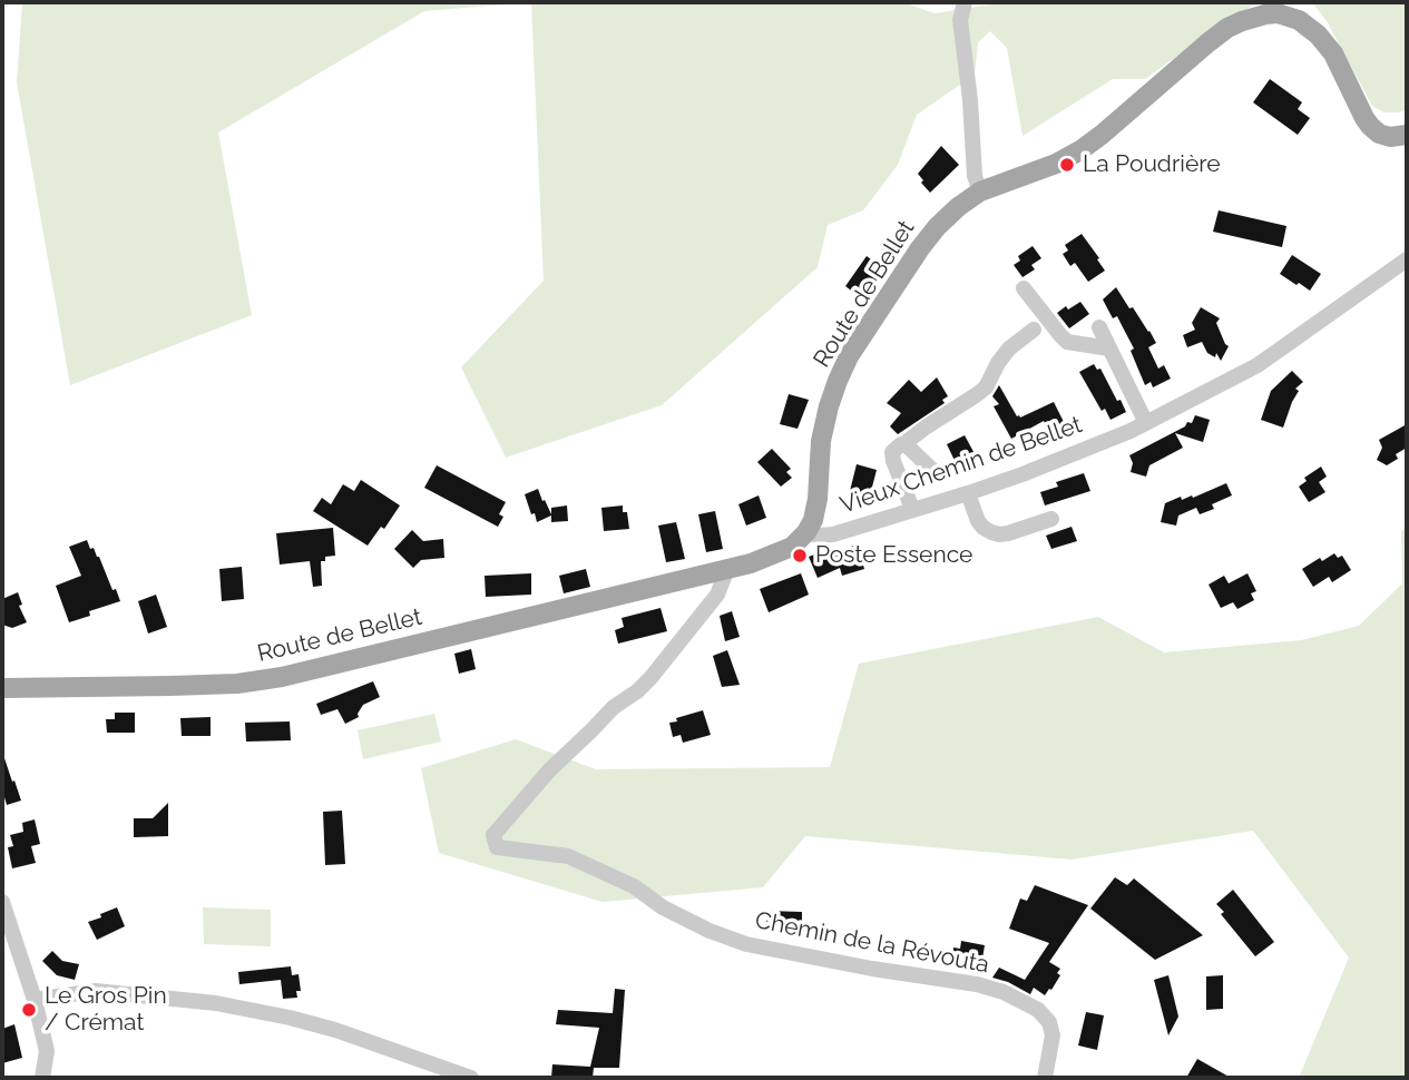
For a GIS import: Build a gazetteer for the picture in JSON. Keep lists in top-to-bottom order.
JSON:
{
  "streets": {
    "main road": ["Route de Bellet"],
    "street": ["Vieux Chemin de Bellet", "Chemin de la Révouta"]
  },
  "crossings": [
    ["Route de Bellet", "Vieux Chemin de Bellet"],
    ["Route de Bellet", "Chemin de la Révouta"]
  ],
  "places": ["La Poudrière", "Poste Essence", "Le Gros Pin / Crémat"]
}
